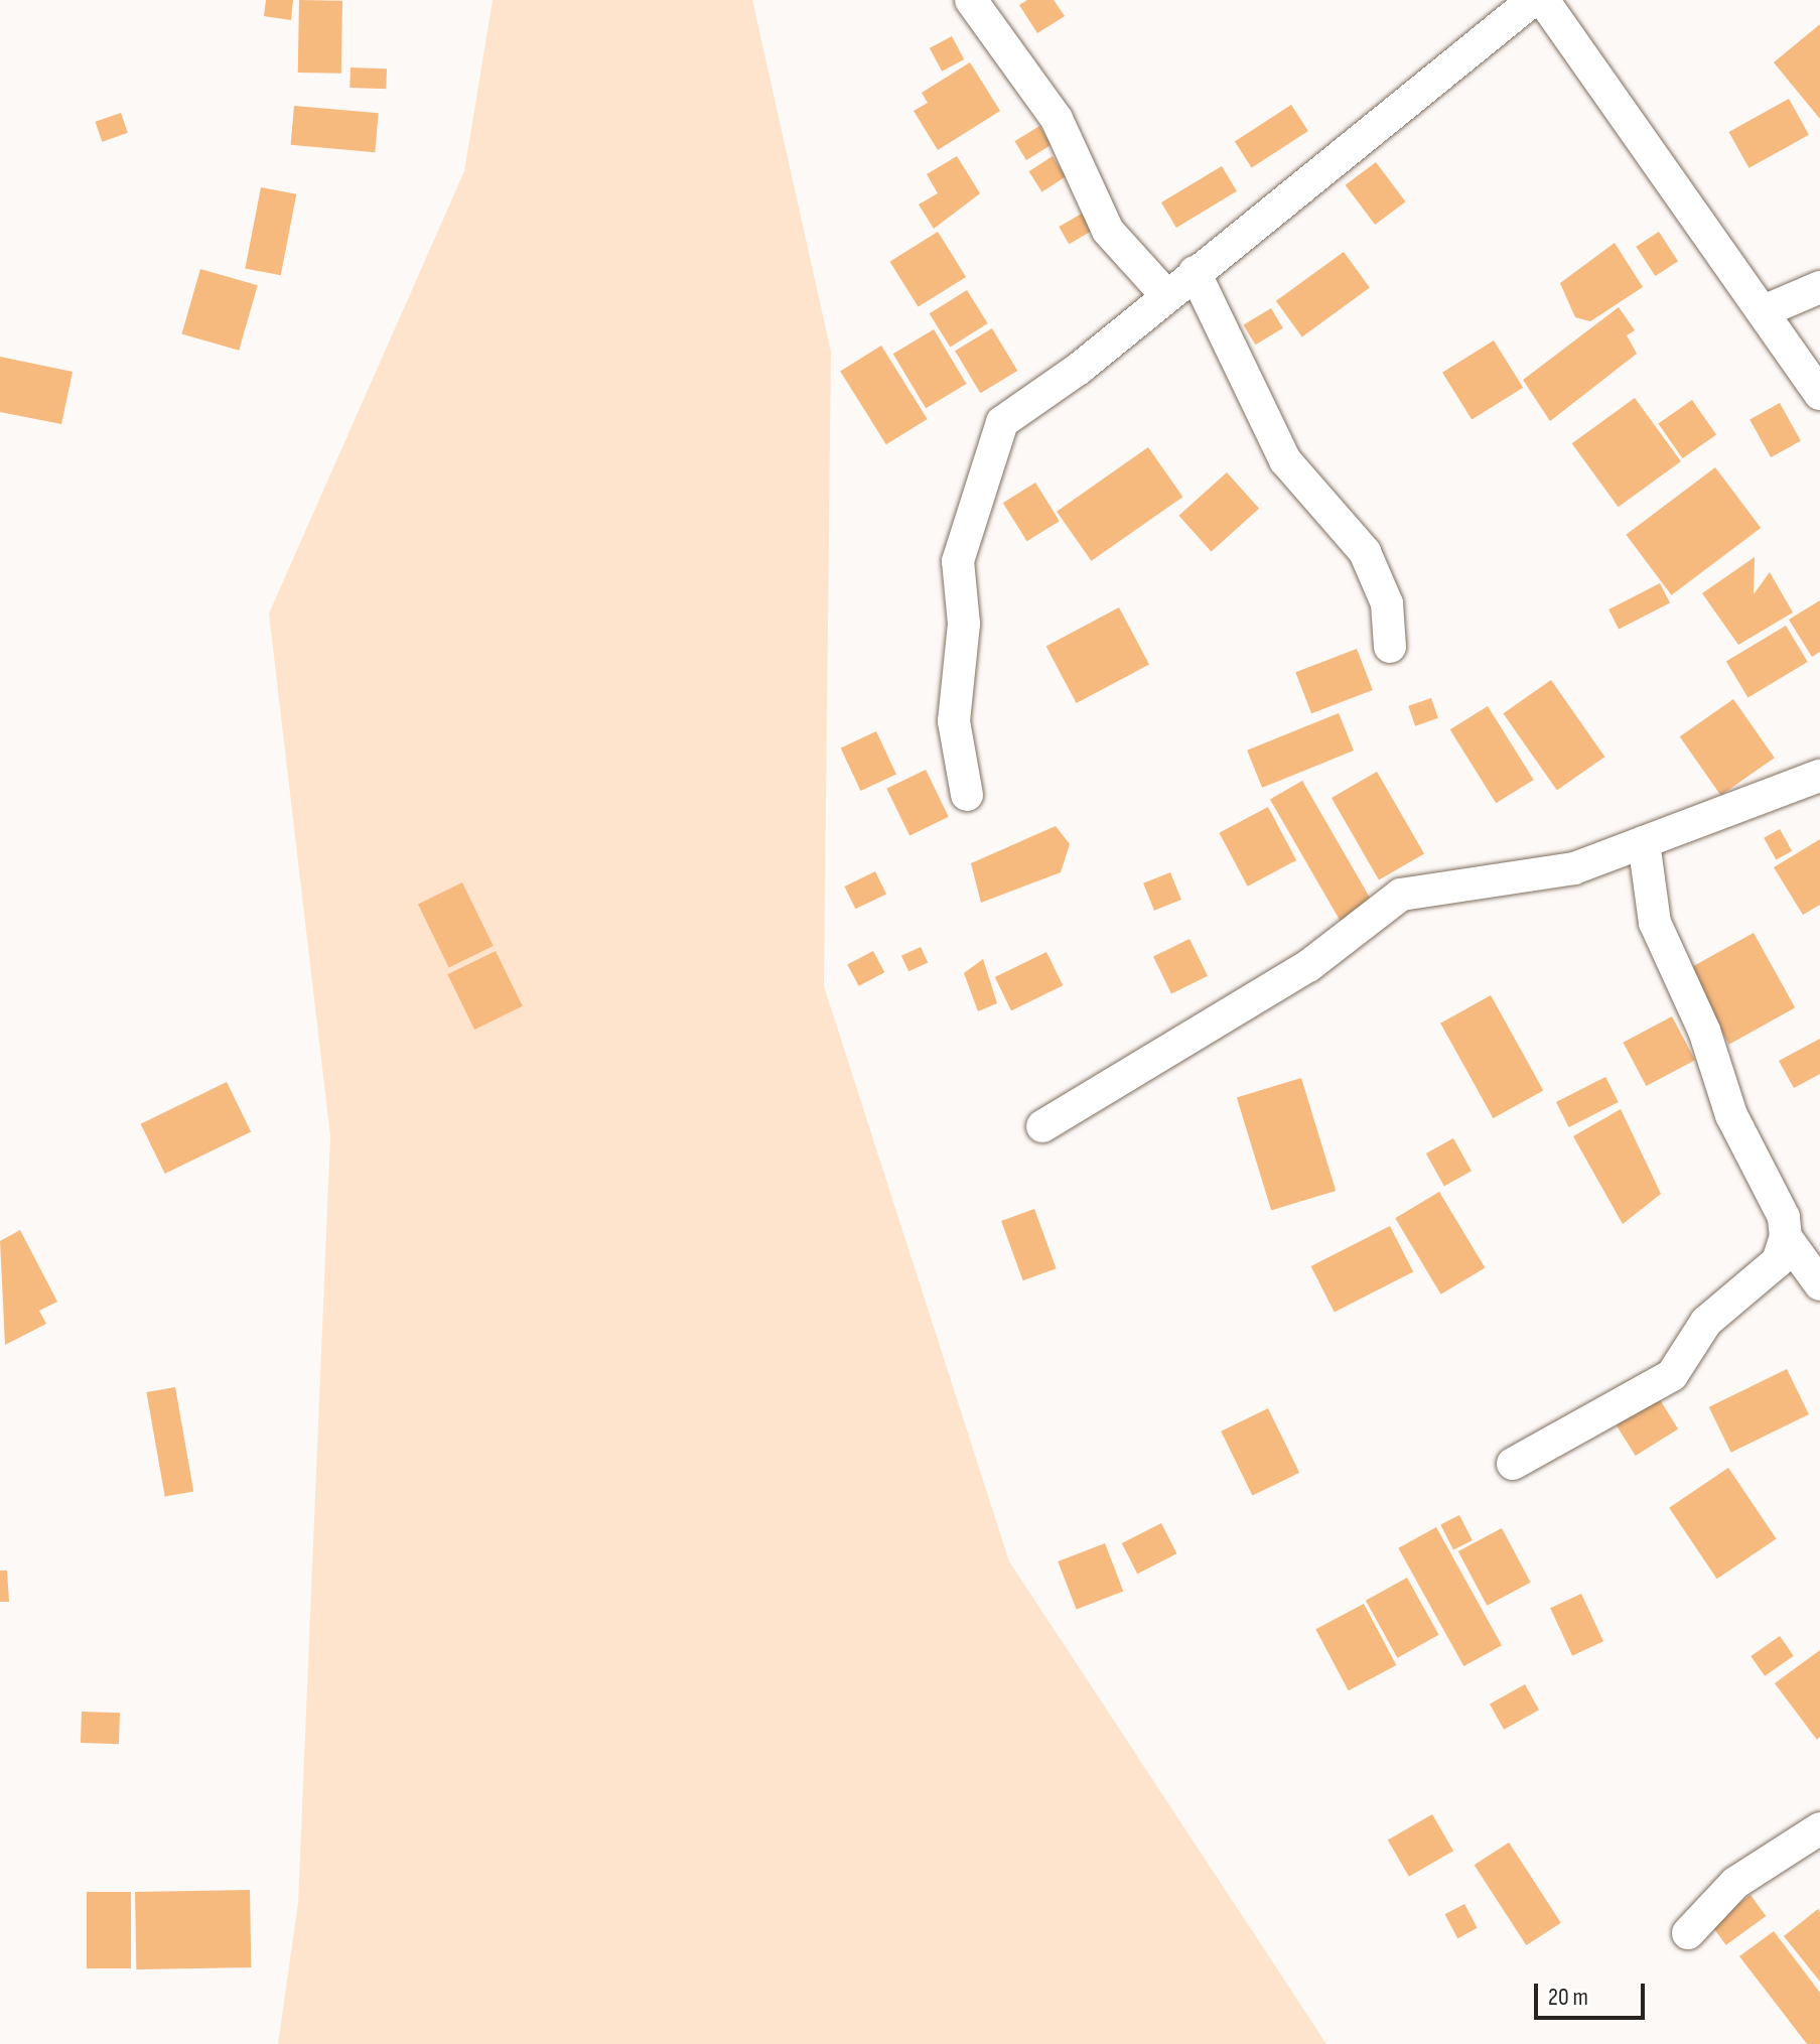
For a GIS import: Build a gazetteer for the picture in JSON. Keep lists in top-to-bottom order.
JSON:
{
  "scale_bar": "20 m"
}
